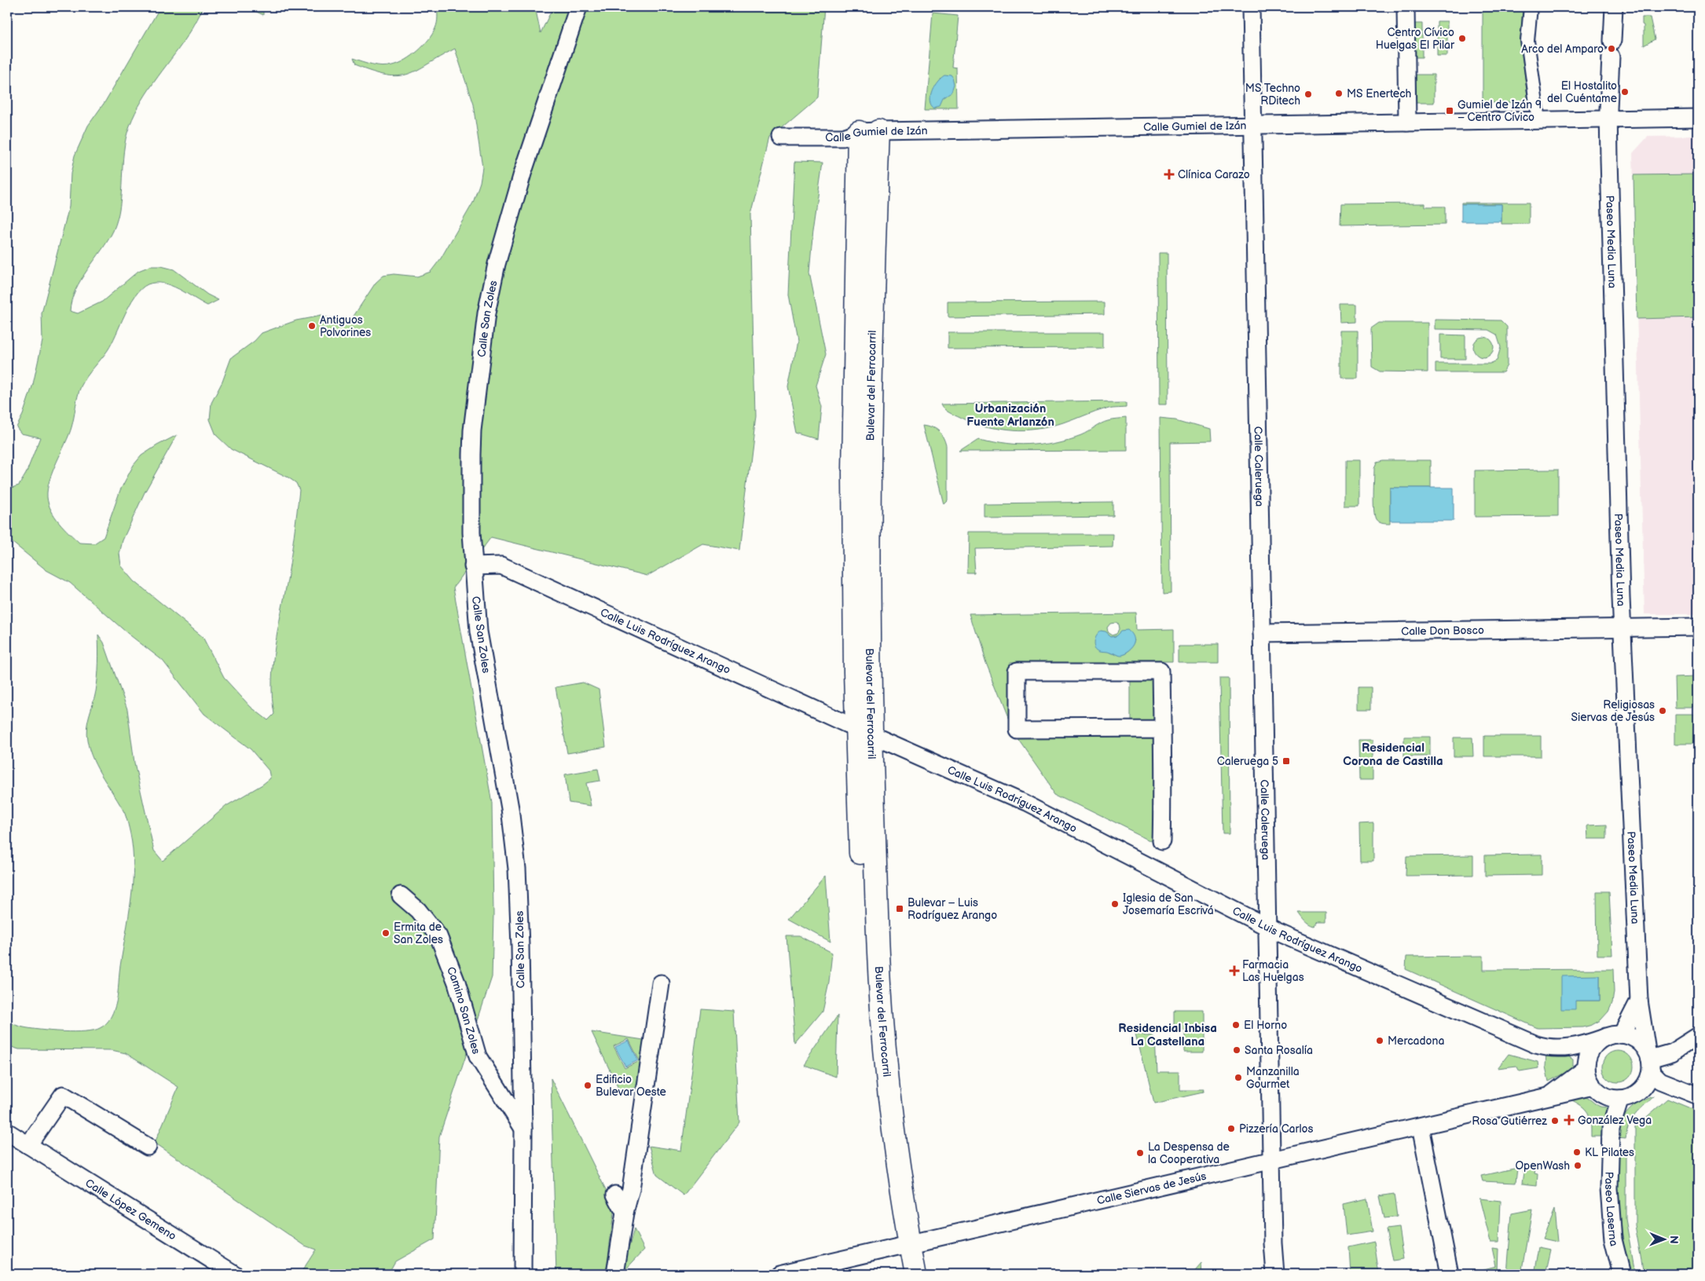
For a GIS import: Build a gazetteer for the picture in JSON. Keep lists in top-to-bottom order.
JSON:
{
  "streets": {
    "main road": ["Bulevar del Ferrocarril"],
    "street": [
      "Calle Gumiel de Izán",
      "Paseo Media Luna",
      "Calle San Zoles",
      "Calle Caleruega",
      "Calle Don Bosco",
      "Calle Luis Rodríguez Arango",
      "Camino San Zoles",
      "Calle Siervas de Jesús",
      "Calle López Gemeno",
      "Paseo Laserna"
    ]
  },
  "crossings": [
    ["Calle Gumiel de Izán", "Paseo Media Luna"],
    ["Calle Gumiel de Izán", "Bulevar del Ferrocarril"],
    ["Calle Gumiel de Izán", "Calle Caleruega"],
    ["Paseo Media Luna", "Calle Don Bosco"],
    ["Paseo Media Luna", "Calle Luis Rodríguez Arango"],
    ["Paseo Media Luna", "Calle Siervas de Jesús"],
    ["Paseo Media Luna", "Paseo Laserna"],
    ["Calle San Zoles", "Calle Luis Rodríguez Arango"],
    ["Calle San Zoles", "Camino San Zoles"],
    ["Bulevar del Ferrocarril", "Calle Luis Rodríguez Arango"],
    ["Bulevar del Ferrocarril", "Calle Siervas de Jesús"],
    ["Calle Caleruega", "Calle Don Bosco"],
    ["Calle Caleruega", "Calle Luis Rodríguez Arango"],
    ["Calle Caleruega", "Calle Siervas de Jesús"],
    ["Calle Luis Rodríguez Arango", "Calle Siervas de Jesús"],
    ["Calle Luis Rodríguez Arango", "Paseo Laserna"],
    ["Calle Siervas de Jesús", "Paseo Laserna"]
  ],
  "districts": ["Urbanización Fuente Arlanzón", "Residencial Corona de Castilla", "Residencial Inbisa La Castellana"],
  "places": {
    "other": [
      "Centro Cívico Huelgas El Pilar",
      "Arco del Amparo",
      "El Hostalito del Cuéntame",
      "MS Enertech",
      "MS Techno RDitech",
      "Antiguos Polvorines",
      "Religiosas Siervas de Jesús",
      "Iglesia de San Josemaría Escrivá",
      "Ermita de San Zoles",
      "El Horno",
      "Mercadona",
      "Santa Rosalía",
      "Manzanilla Gourmet",
      "Edificio Bulevar Oeste",
      "Rosa Gutiérrez",
      "Pizzería Carlos",
      "KL Pilates",
      "La Despensa de la Cooperativa",
      "OpenWash"
    ],
    "transit": ["Gumiel de Izán 9 – Centro Cívico", "Caleruega 5", "Bulevar – Luis Rodríguez Arango"],
    "health": ["Clínica Carazo", "Farmacia Las Huelgas", "González Vega"]
  },
  "north": "right"
}
